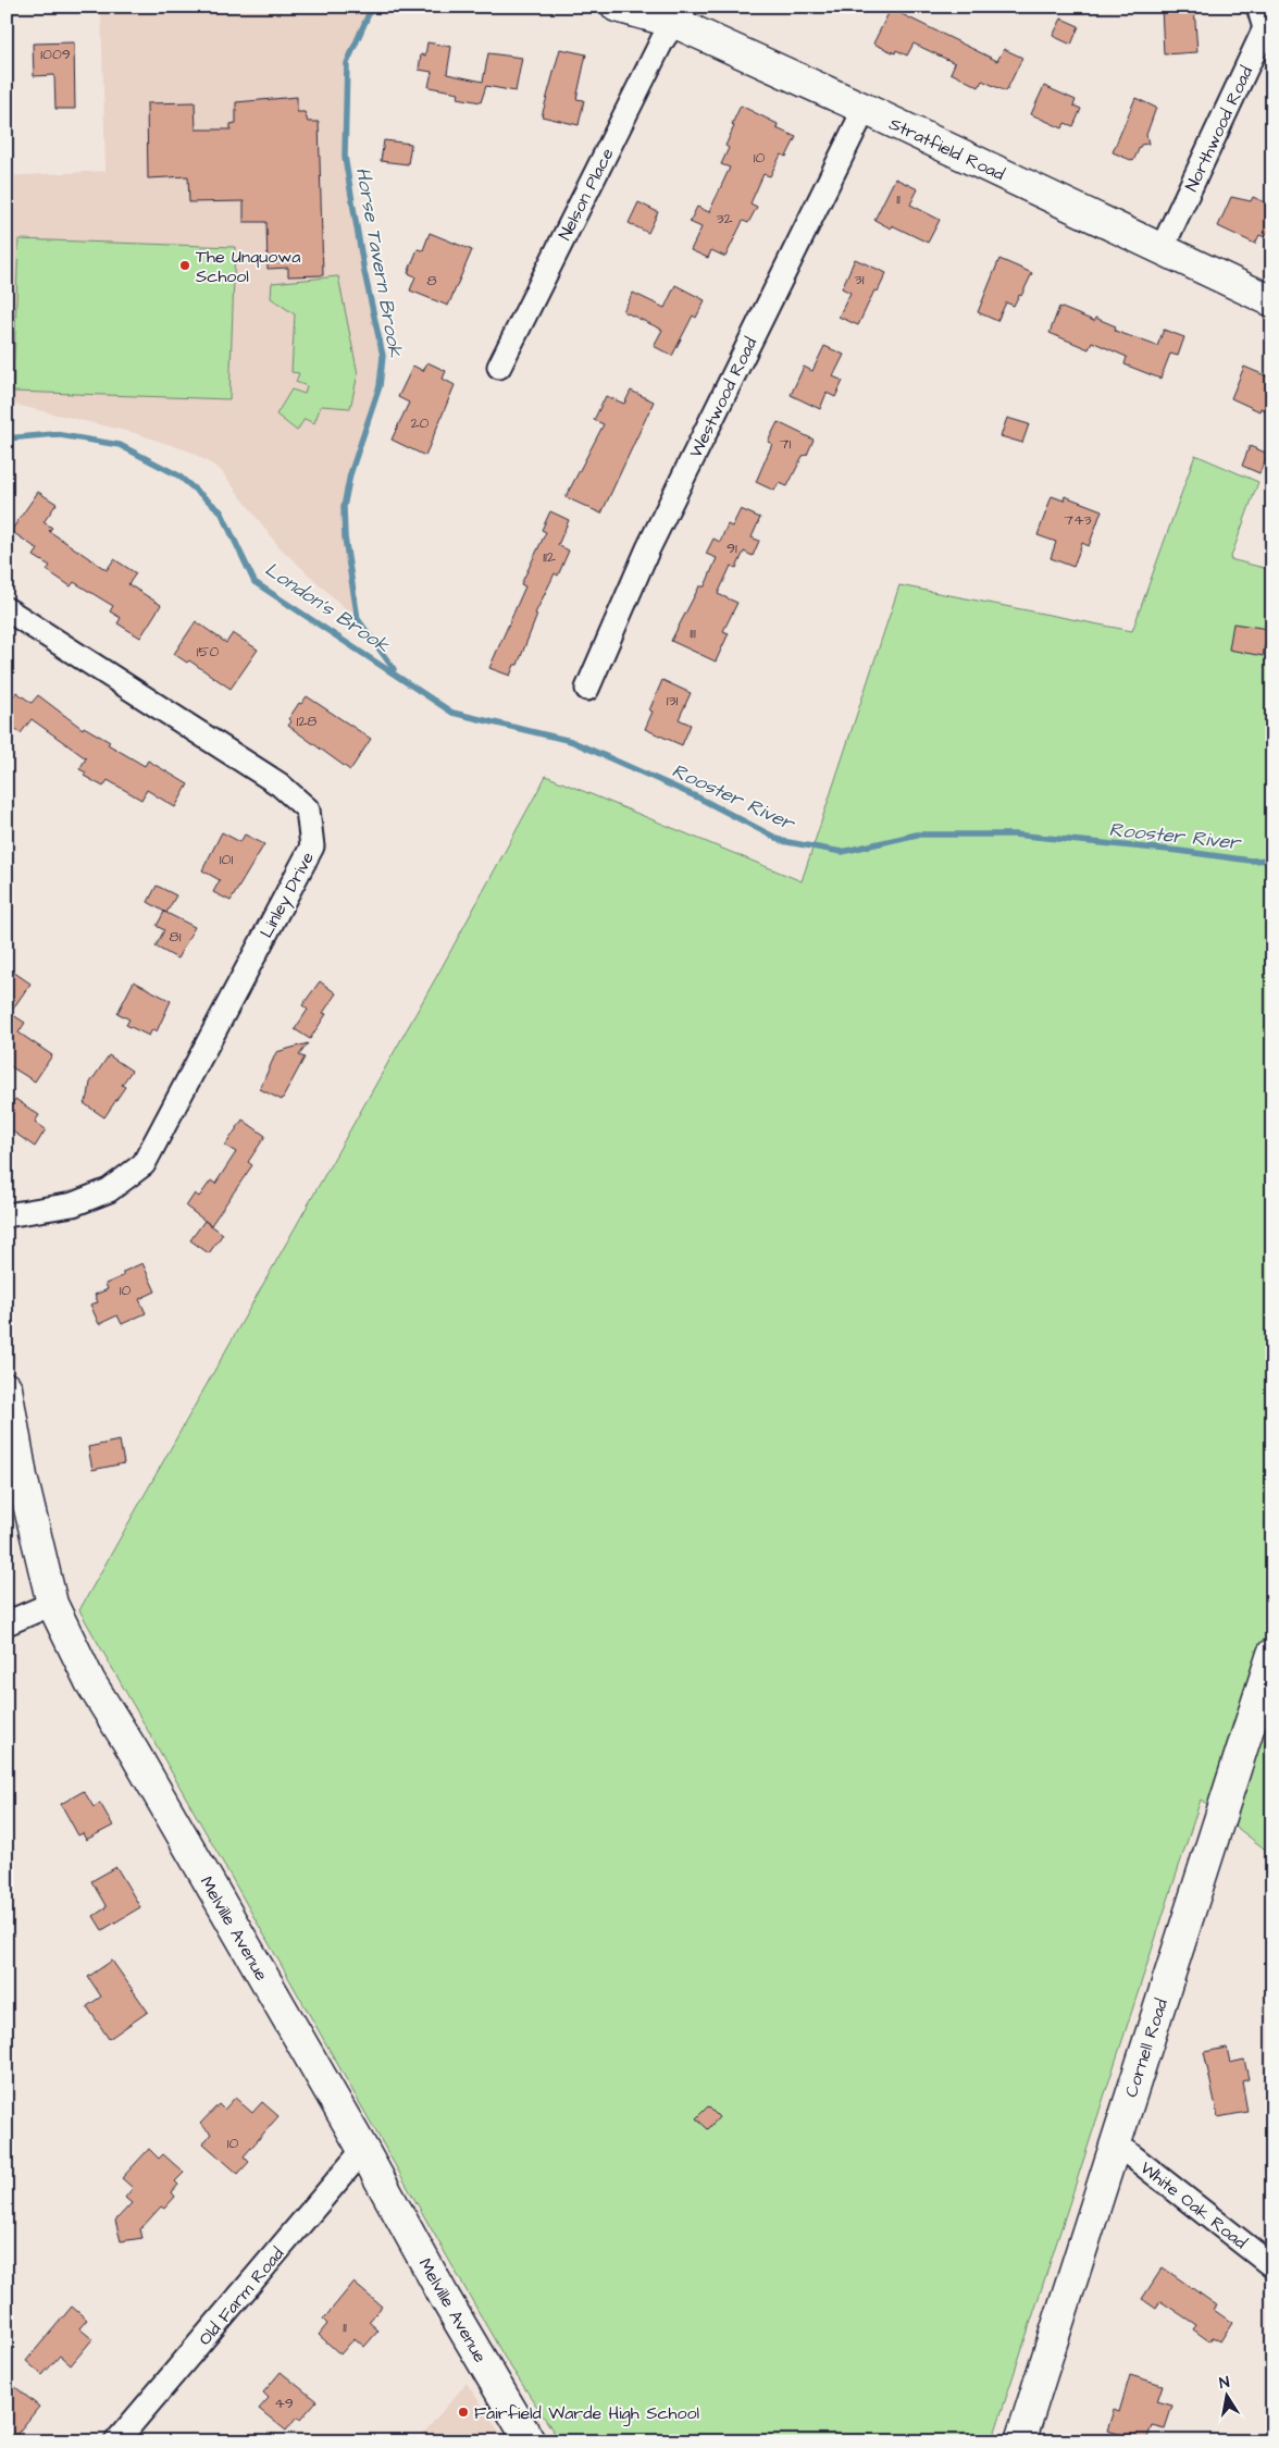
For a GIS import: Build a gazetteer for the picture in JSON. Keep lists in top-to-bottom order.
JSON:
{
  "streets": {
    "street": [
      "Northwood Road",
      "Stratfield Road",
      "Nelson Place",
      "Westwood Road",
      "Linley Drive",
      "Melville Avenue",
      "Cornell Road",
      "White Oak Road",
      "Old Farm Road"
    ]
  },
  "crossings": [
    ["Northwood Road", "Stratfield Road"],
    ["Stratfield Road", "Nelson Place"],
    ["Stratfield Road", "Westwood Road"],
    ["Melville Avenue", "Old Farm Road"],
    ["Cornell Road", "White Oak Road"]
  ],
  "water": ["Horse Tavern Brook", "London's Brook", "Rooster River"],
  "places": ["The Unquowa School", "Fairfield Warde High School"],
  "house_numbers": [
    "1009",
    "10",
    "11",
    "32",
    "31",
    "8",
    "20",
    "71",
    "743",
    "91",
    "112",
    "111",
    "150",
    "131",
    "128",
    "101",
    "81",
    "10",
    "10",
    "11",
    "49"
  ],
  "north": "top"
}
